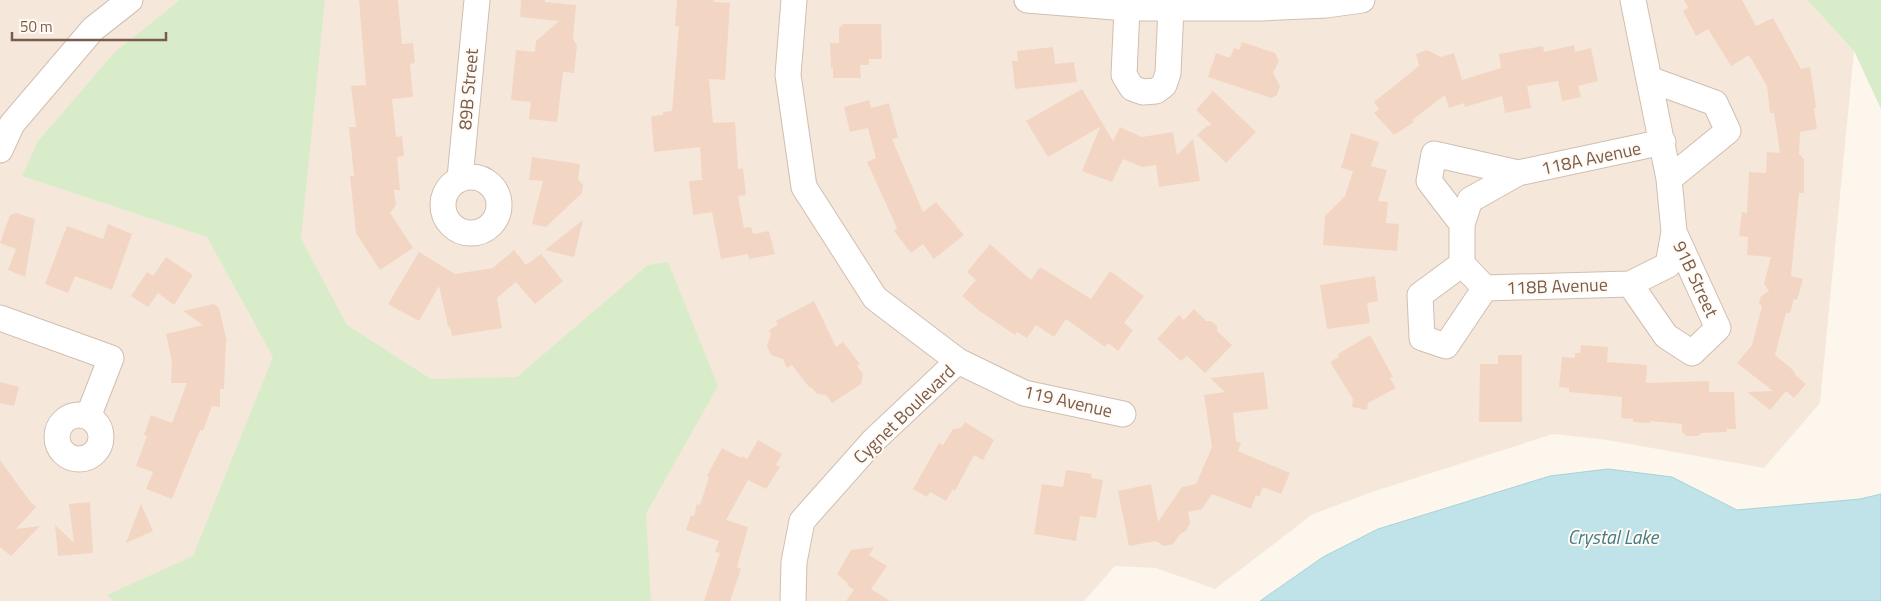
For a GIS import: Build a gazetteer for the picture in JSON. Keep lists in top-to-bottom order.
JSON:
{
  "streets": {
    "street": [
      "89B Street",
      "118A Avenue",
      "91B Street",
      "118B Avenue",
      "119 Avenue",
      "Cygnet Boulevard"
    ]
  },
  "crossings": [
    ["118A Avenue", "91B Street"],
    ["91B Street", "118B Avenue"],
    ["119 Avenue", "Cygnet Boulevard"]
  ],
  "water": ["Crystal Lake"],
  "scale_bar": "50 m"
}
